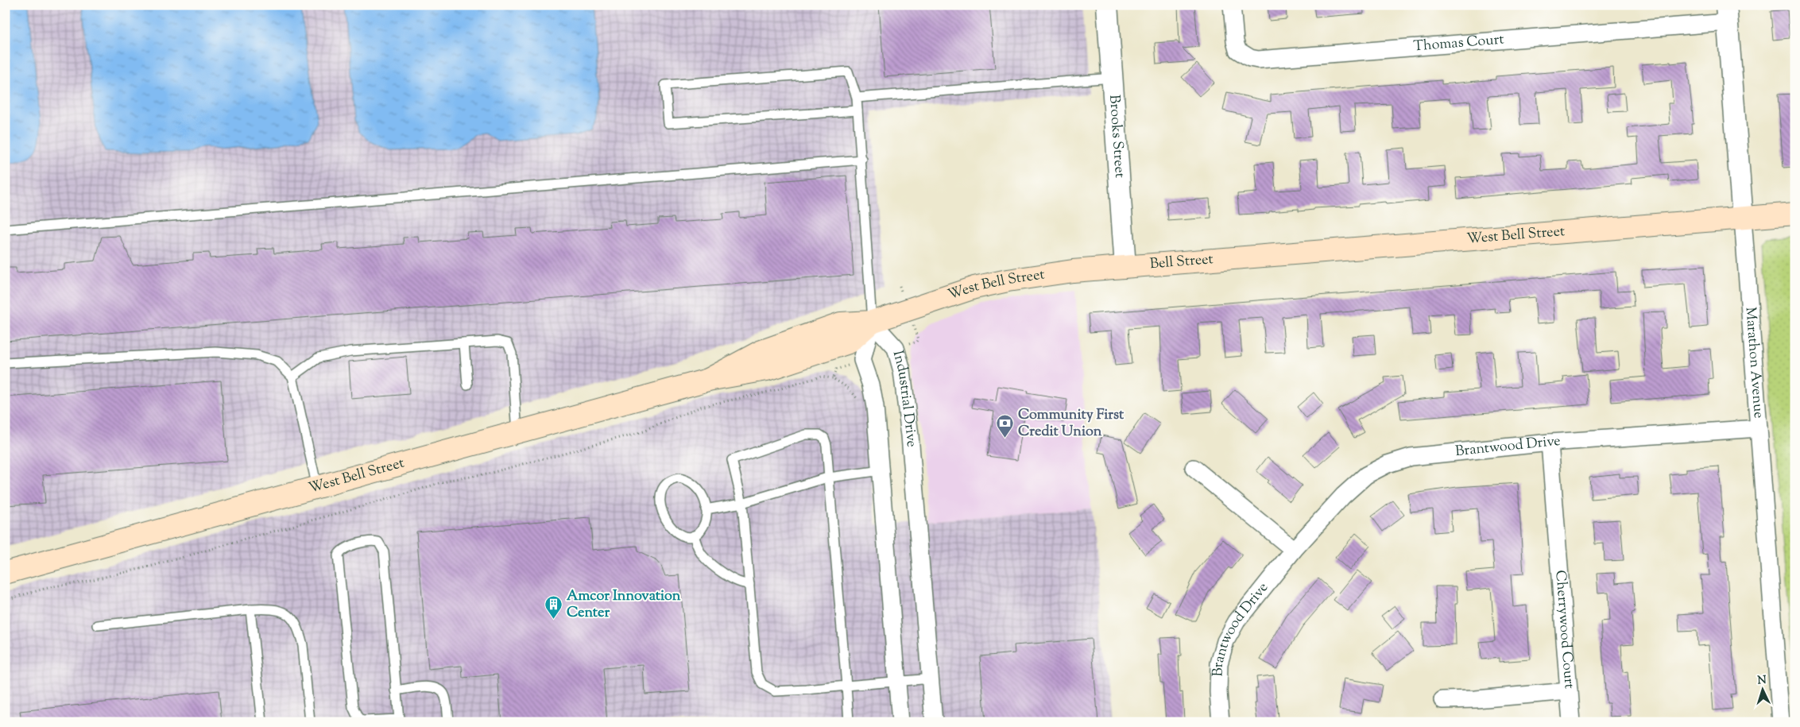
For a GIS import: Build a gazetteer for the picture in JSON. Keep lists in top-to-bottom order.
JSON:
{
  "streets": {
    "main road": ["West Bell Street", "Bell Street"],
    "street": [
      "Thomas Court",
      "Brooks Street",
      "Marathon Avenue",
      "Industrial Drive",
      "Brantwood Drive",
      "Cherrywood Court"
    ]
  },
  "crossings": [
    ["Thomas Court", "Marathon Avenue"],
    ["Brooks Street", "West Bell Street"],
    ["Brooks Street", "Bell Street"],
    ["West Bell Street", "Bell Street"],
    ["West Bell Street", "Marathon Avenue"],
    ["West Bell Street", "Industrial Drive"],
    ["Marathon Avenue", "Brantwood Drive"],
    ["Brantwood Drive", "Cherrywood Court"]
  ],
  "places": {
    "bank": ["Community First Credit Union"],
    "building": ["Amcor Innovation Center"]
  },
  "north": "top"
}
